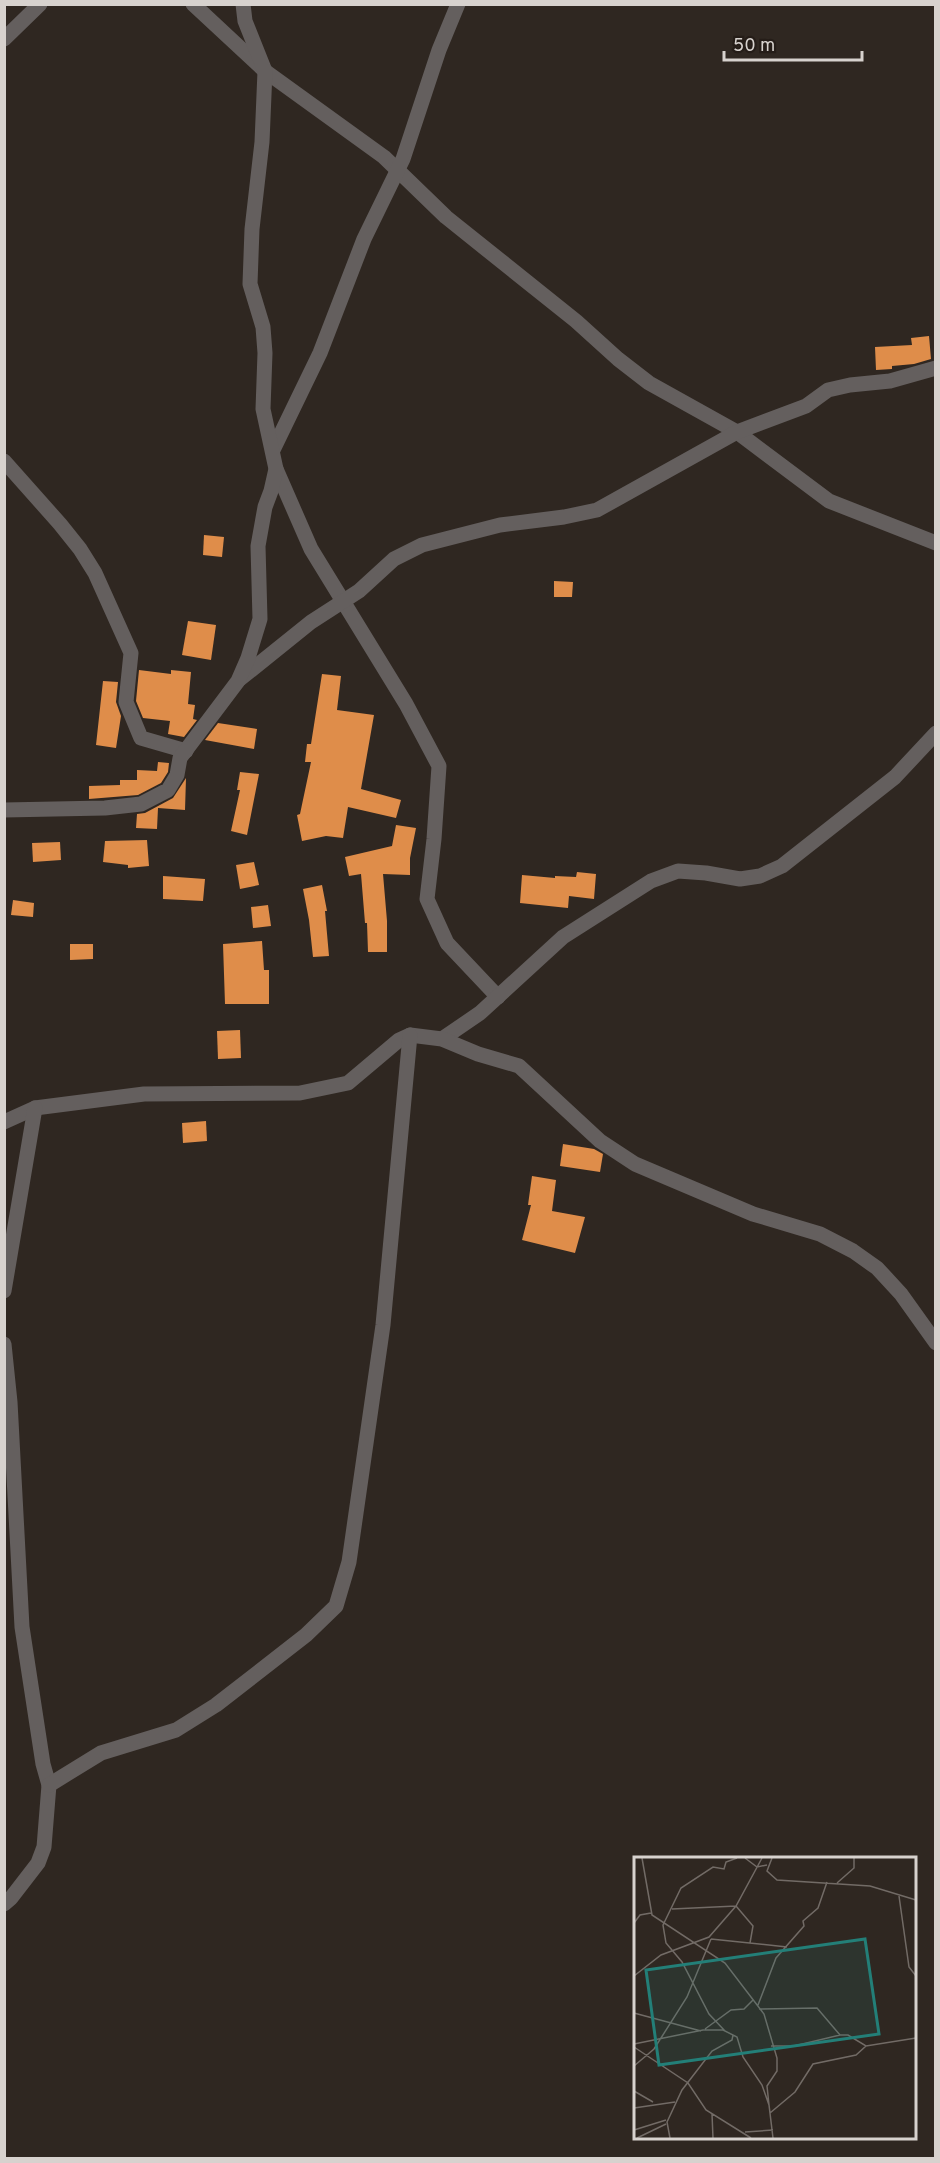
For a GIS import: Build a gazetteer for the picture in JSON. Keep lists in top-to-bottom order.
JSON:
{
  "scale_bar": "50 m"
}
